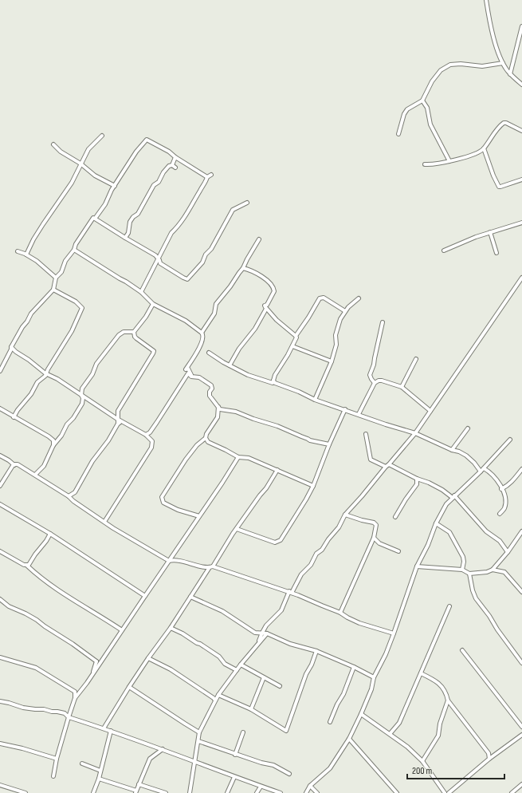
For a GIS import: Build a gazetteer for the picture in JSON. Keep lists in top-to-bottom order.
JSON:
{
  "scale_bar": "200 m"
}
